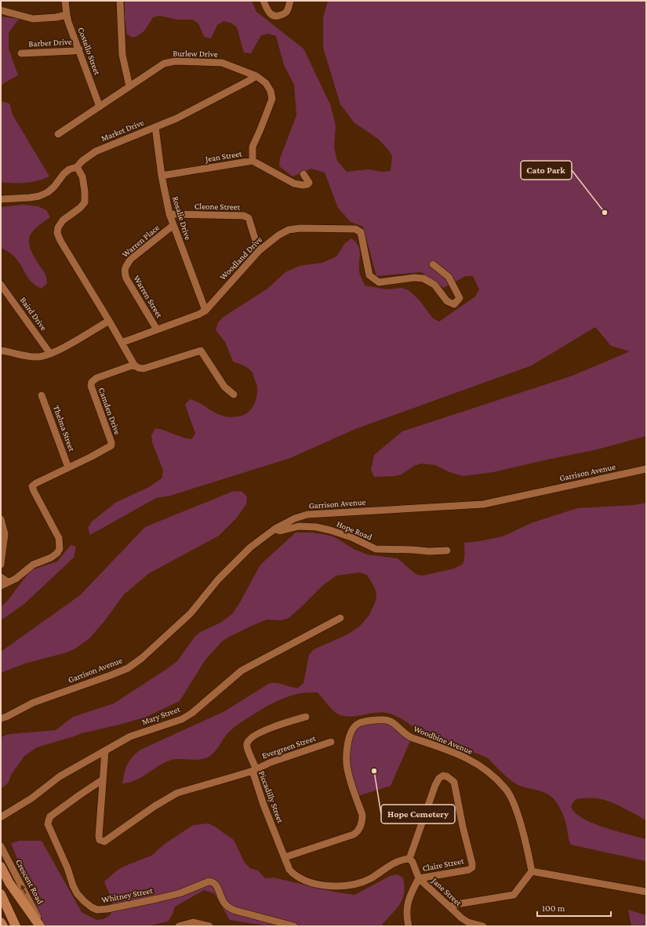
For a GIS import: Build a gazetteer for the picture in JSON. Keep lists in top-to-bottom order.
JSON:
{
  "streets": {
    "street": [
      "Barber Drive",
      "Costello Street",
      "Burlew Drive",
      "Market Drive",
      "Jean Street",
      "Cleone Street",
      "Rosalie Drive",
      "Warren Place",
      "Woodland Drive",
      "Warren Street",
      "Baird Drive",
      "Camden Drive",
      "Thelma Street",
      "Garrison Avenue",
      "Hope Road",
      "Mary Street",
      "Woodbine Avenue",
      "Evergreen Street",
      "Piccadilly Street",
      "Claire Street",
      "Crescent Road",
      "Jane Street",
      "Whitney Street"
    ]
  },
  "crossings": [
    ["Barber Drive", "Costello Street"],
    ["Costello Street", "Burlew Drive"],
    ["Burlew Drive", "Market Drive"],
    ["Burlew Drive", "Jean Street"],
    ["Market Drive", "Rosalie Drive"],
    ["Jean Street", "Rosalie Drive"],
    ["Cleone Street", "Rosalie Drive"],
    ["Cleone Street", "Woodland Drive"],
    ["Rosalie Drive", "Warren Place"],
    ["Rosalie Drive", "Woodland Drive"],
    ["Warren Place", "Warren Street"],
    ["Woodland Drive", "Warren Street"],
    ["Camden Drive", "Thelma Street"],
    ["Garrison Avenue", "Hope Road"],
    ["Mary Street", "Piccadilly Street"],
    ["Woodbine Avenue", "Piccadilly Street"],
    ["Evergreen Street", "Piccadilly Street"],
    ["Piccadilly Street", "Claire Street"],
    ["Piccadilly Street", "Jane Street"],
    ["Piccadilly Street", "Whitney Street"],
    ["Claire Street", "Jane Street"]
  ],
  "one_way": ["Crescent Road"],
  "places": ["Cato Park", "Hope Cemetery"],
  "scale_bar": "100 m"
}
